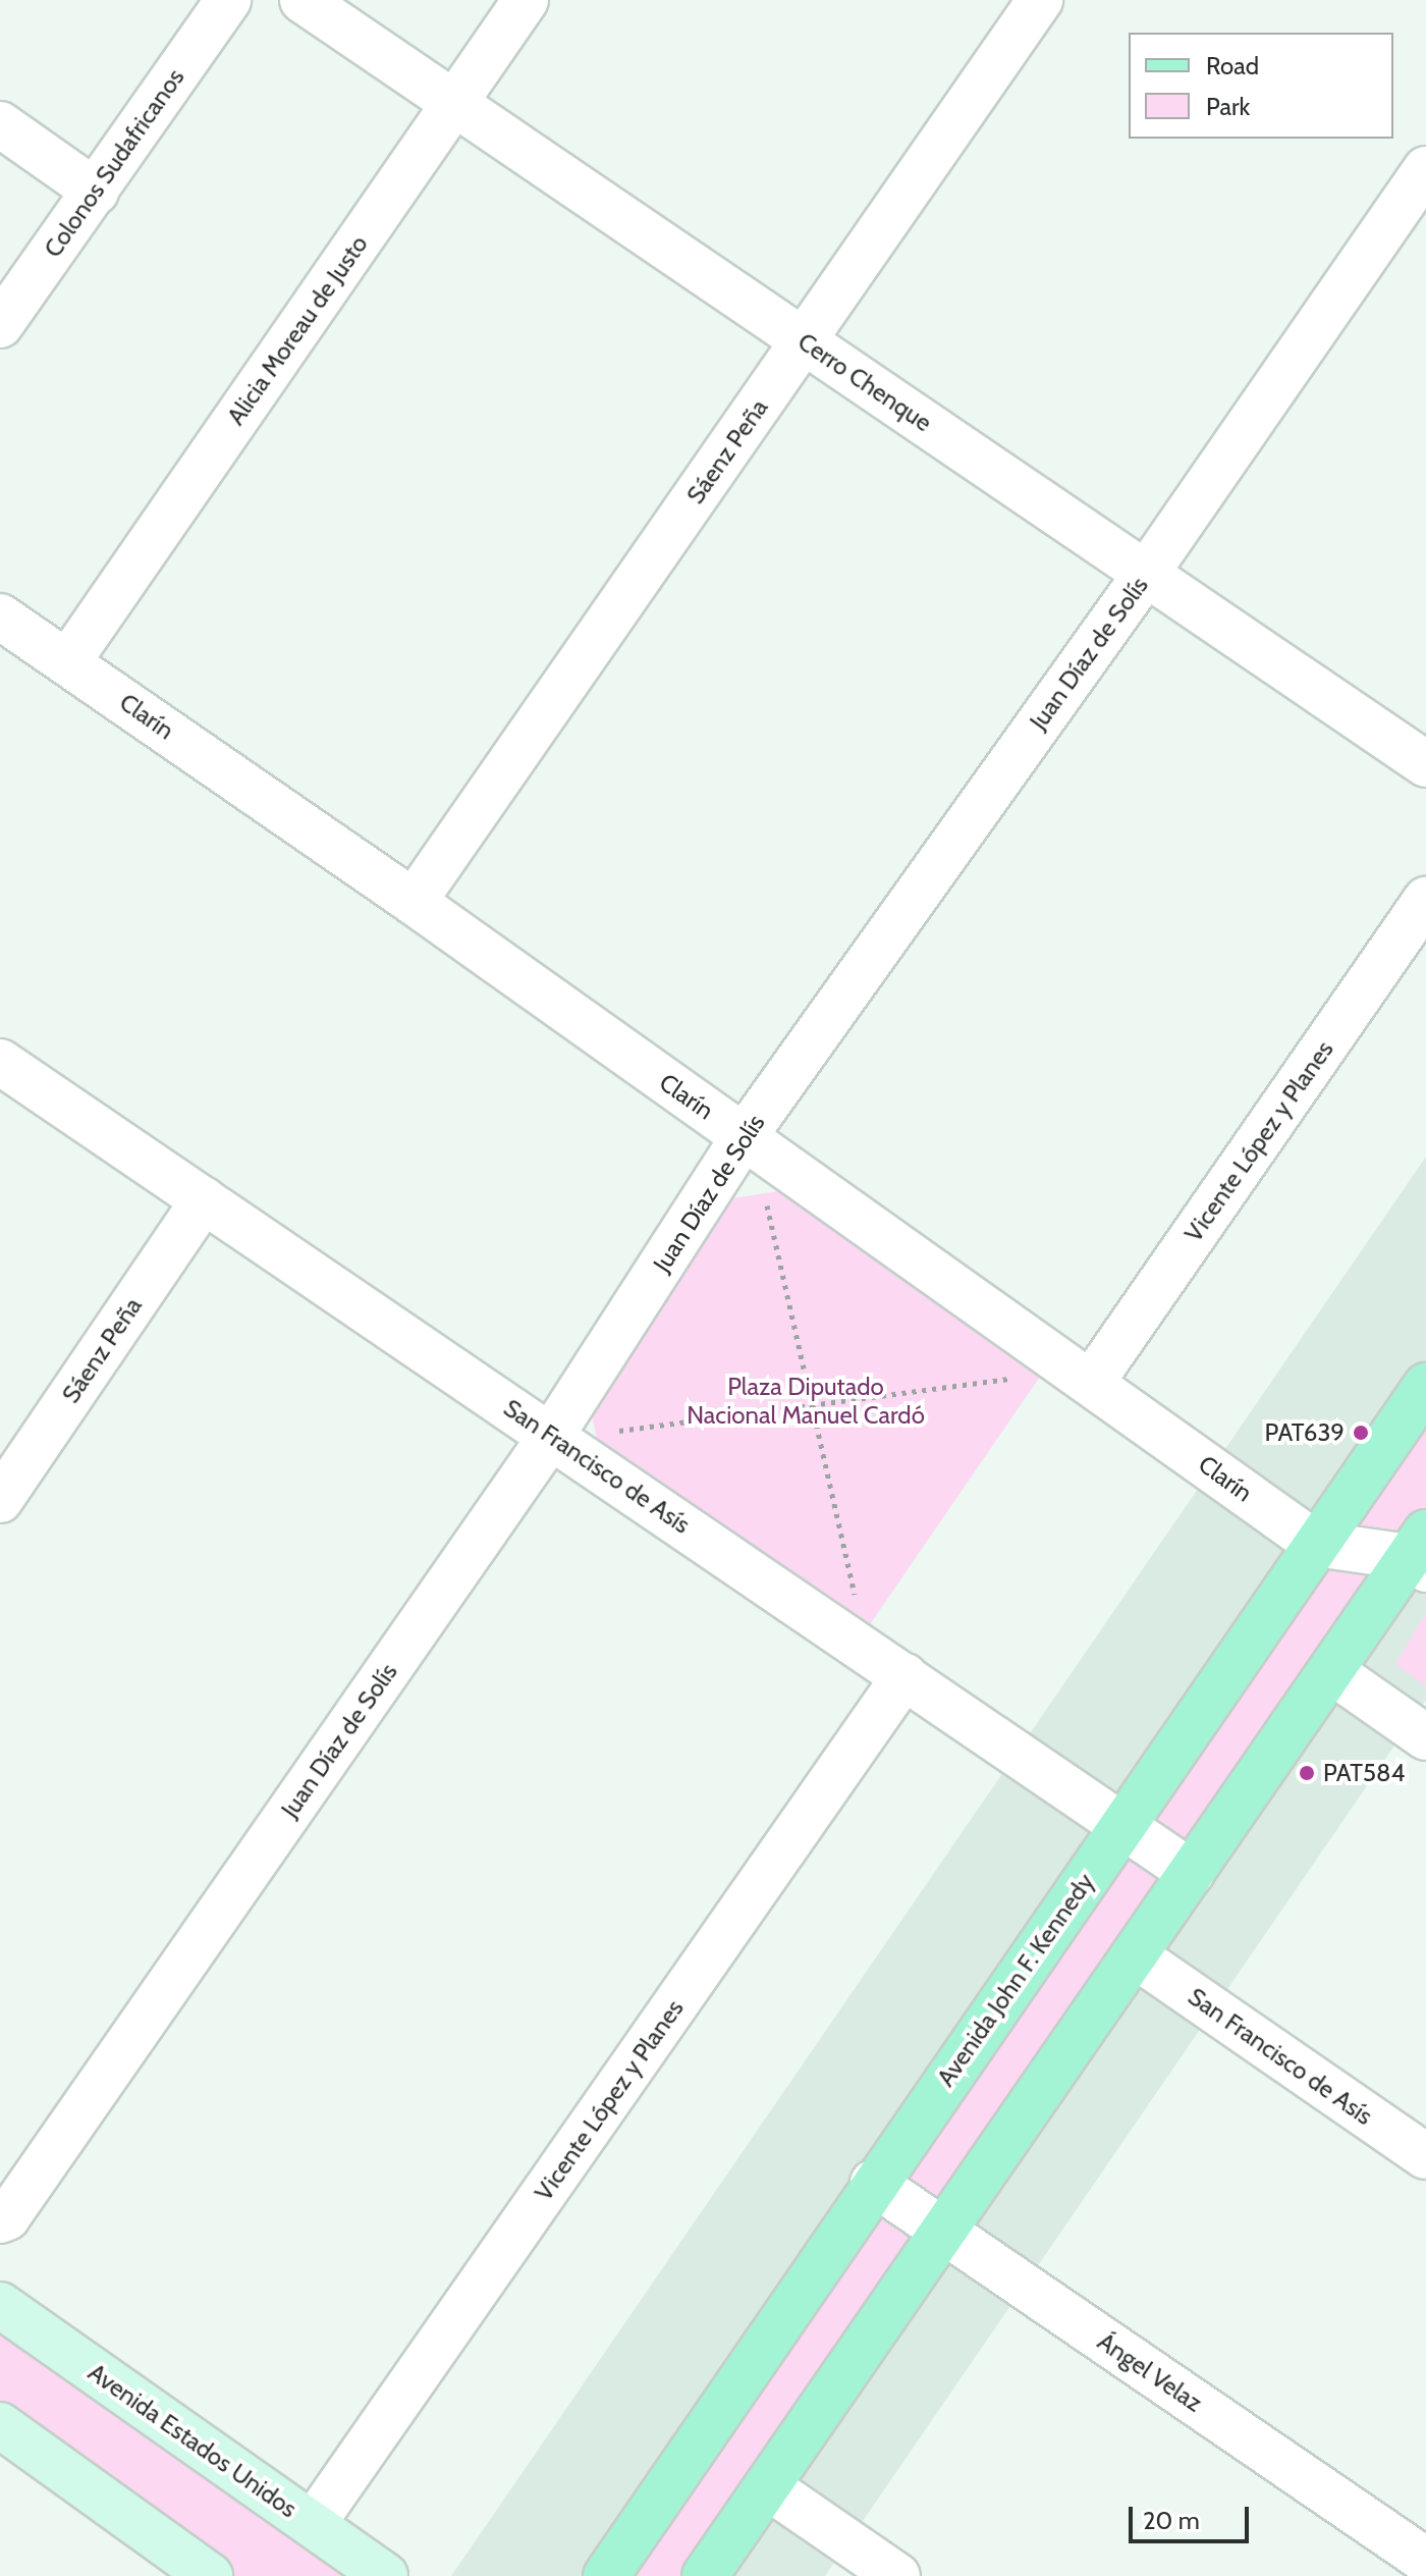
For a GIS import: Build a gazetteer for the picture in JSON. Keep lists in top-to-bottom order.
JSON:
{
  "streets": {
    "main road": ["Avenida John F. Kennedy", "Avenida Estados Unidos"],
    "street": [
      "Colonos Sudafricanos",
      "Alicia Moreau de Justo",
      "Cerro Chenque",
      "Sáenz Peña",
      "Juan Díaz de Solís",
      "Clarín",
      "Vicente López y Planes",
      "San Francisco de Asís",
      "Ángel Velaz"
    ]
  },
  "crossings": [
    ["Alicia Moreau de Justo", "Cerro Chenque"],
    ["Alicia Moreau de Justo", "Clarín"],
    ["Cerro Chenque", "Sáenz Peña"],
    ["Cerro Chenque", "Juan Díaz de Solís"],
    ["Sáenz Peña", "Clarín"],
    ["Sáenz Peña", "San Francisco de Asís"],
    ["Juan Díaz de Solís", "Clarín"],
    ["Juan Díaz de Solís", "San Francisco de Asís"],
    ["Clarín", "Vicente López y Planes"],
    ["Clarín", "Avenida John F. Kennedy"],
    ["Vicente López y Planes", "San Francisco de Asís"],
    ["Vicente López y Planes", "Avenida Estados Unidos"],
    ["San Francisco de Asís", "Avenida John F. Kennedy"],
    ["Avenida John F. Kennedy", "Ángel Velaz"]
  ],
  "parks": ["Plaza Diputado Nacional Manuel Cardó"],
  "places": ["PAT639", "PAT584"],
  "legend": ["Road", "Park"],
  "scale_bar": "20 m"
}
